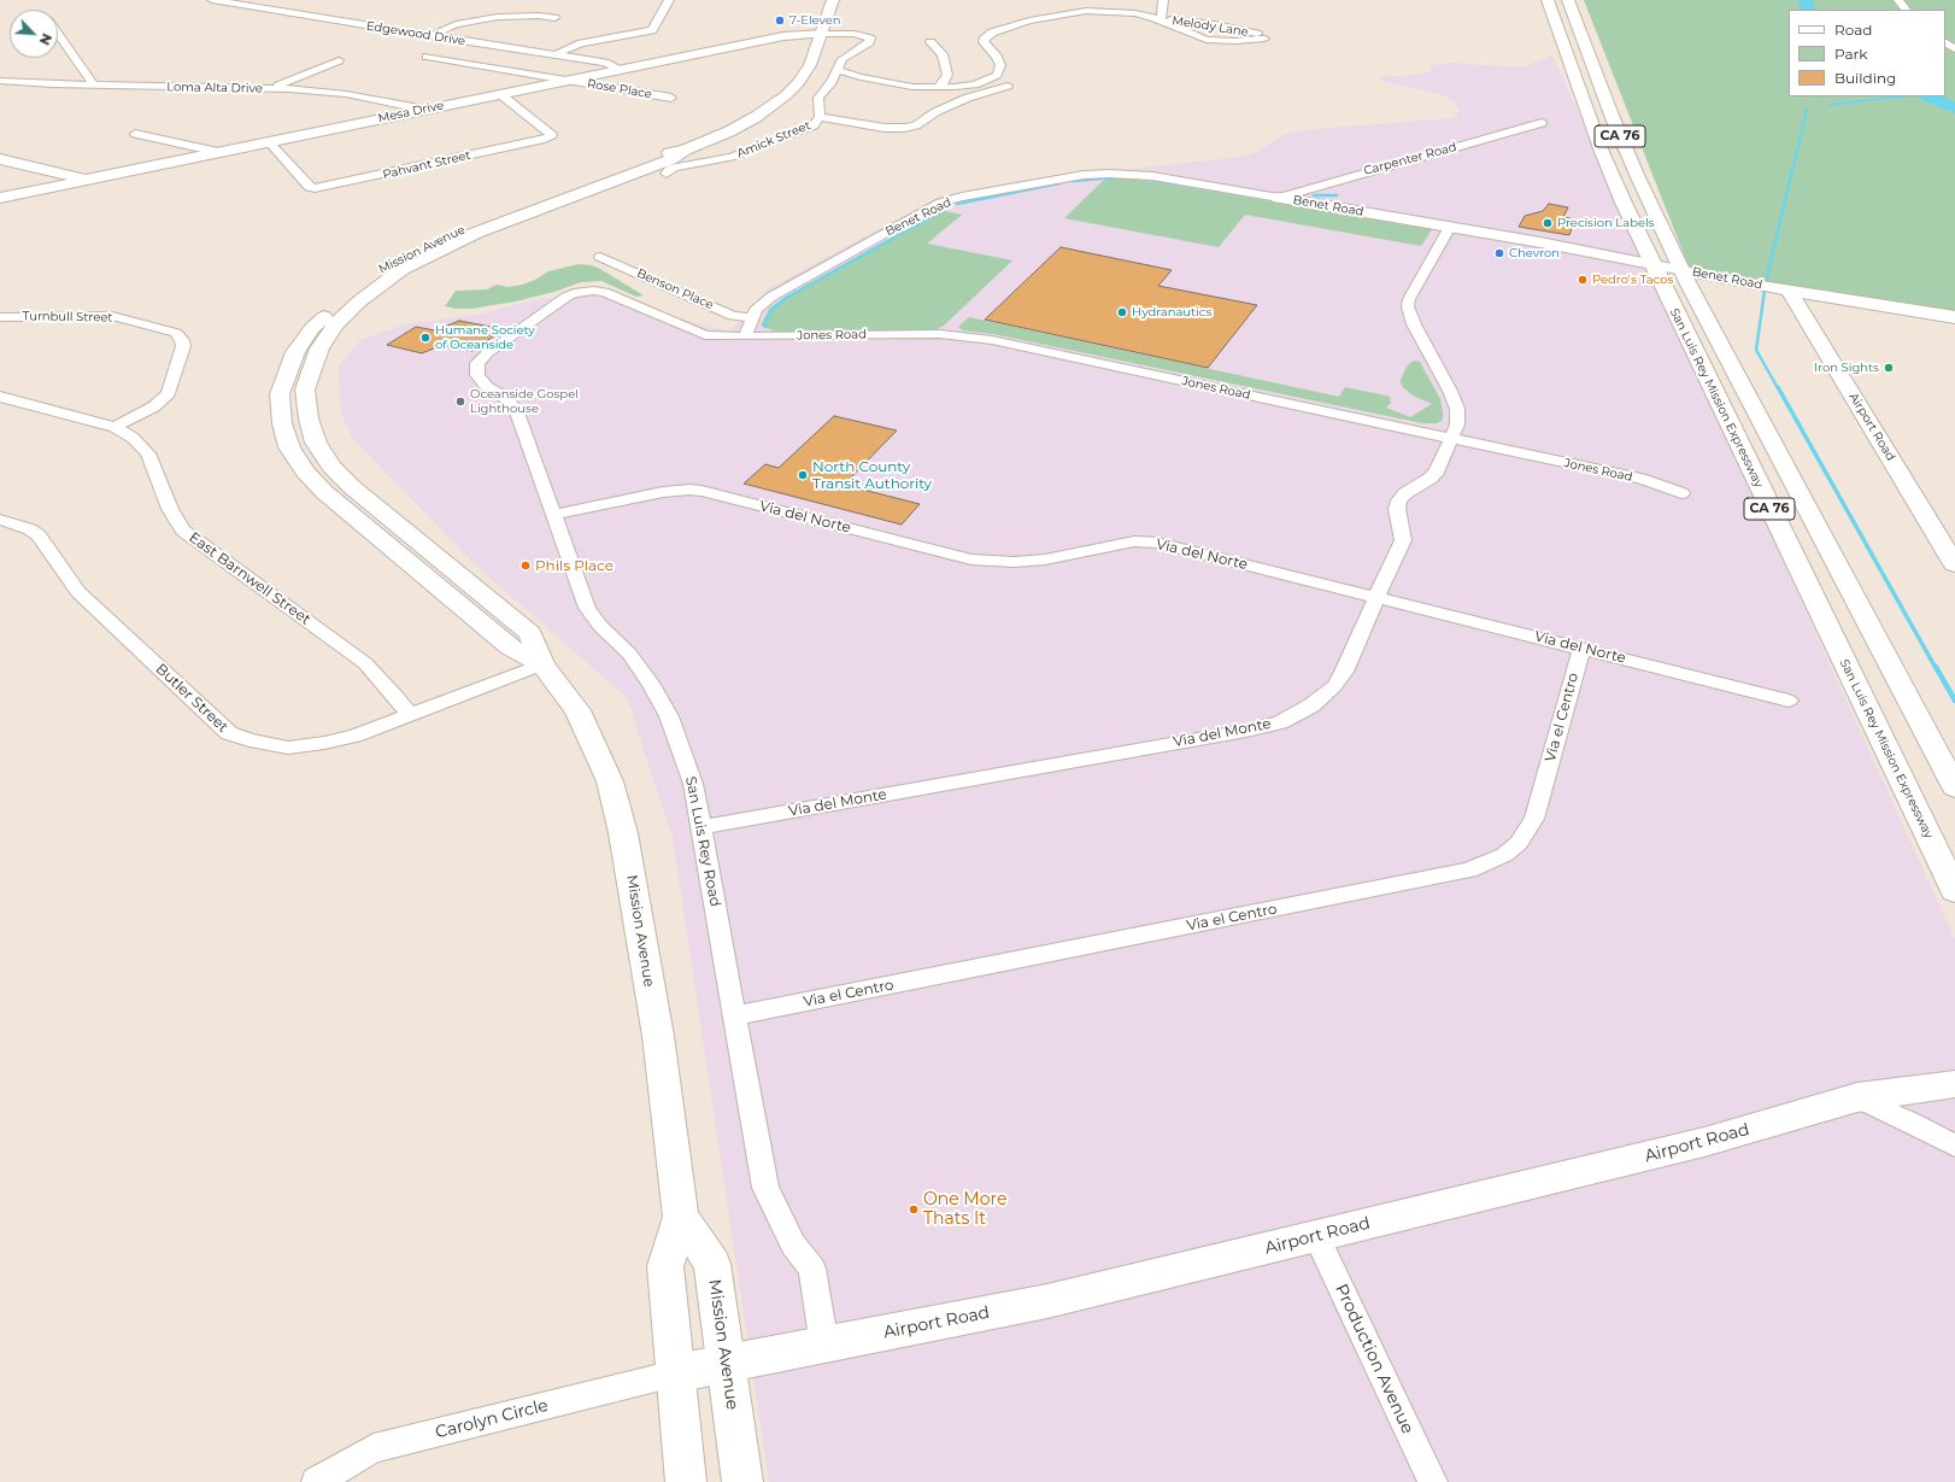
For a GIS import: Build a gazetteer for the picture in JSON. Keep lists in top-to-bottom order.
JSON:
{
  "streets": {
    "main road": [
      "Mesa Drive",
      "CA 76",
      "Benet Road",
      "Mission Avenue",
      "San Luis Rey Mission Expressway",
      "Airport Road"
    ],
    "street": [
      "Melody Lane",
      "Edgewood Drive",
      "Loma Alta Drive",
      "Rose Place",
      "Amick Street",
      "Carpenter Road",
      "Pahvant Street",
      "Benson Place",
      "Turnbull Street",
      "Jones Road",
      "Via del Norte",
      "East Barnwell Street",
      "Butler Street",
      "Via el Centro",
      "Via del Monte",
      "San Luis Rey Road",
      "Production Avenue",
      "Carolyn Circle"
    ]
  },
  "crossings": [
    ["Edgewood Drive", "Mesa Drive"],
    ["Loma Alta Drive", "Mesa Drive"],
    ["Rose Place", "Mesa Drive"],
    ["Mesa Drive", "Amick Street"],
    ["Mesa Drive", "Pahvant Street"],
    ["Mesa Drive", "Mission Avenue"],
    ["Amick Street", "Mission Avenue"],
    ["Carpenter Road", "Benet Road"],
    ["Benet Road", "Benson Place"],
    ["Benet Road", "Jones Road"],
    ["Benet Road", "San Luis Rey Mission Expressway"],
    ["Benet Road", "Airport Road"],
    ["Benet Road", "Via del Monte"],
    ["Benet Road", "San Luis Rey Road"],
    ["Mission Avenue", "Airport Road"],
    ["Mission Avenue", "Butler Street"],
    ["Mission Avenue", "Carolyn Circle"],
    ["Turnbull Street", "East Barnwell Street"],
    ["Jones Road", "Via del Monte"],
    ["Jones Road", "San Luis Rey Road"],
    ["Airport Road", "San Luis Rey Road"],
    ["Airport Road", "Production Avenue"],
    ["Airport Road", "Carolyn Circle"],
    ["Via del Norte", "Via el Centro"],
    ["Via del Norte", "Via del Monte"],
    ["Via del Norte", "San Luis Rey Road"],
    ["East Barnwell Street", "Butler Street"],
    ["Via el Centro", "San Luis Rey Road"],
    ["Via del Monte", "San Luis Rey Road"]
  ],
  "places": [
    "7-Eleven",
    "Precision Labels",
    "Chevron",
    "Pedro's Tacos",
    "Hydranautics",
    "Humane Society of Oceanside",
    "Iron Sights",
    "Oceanside Gospel Lighthouse",
    "North County Transit Authority",
    "Phils Place",
    "One More Thats It"
  ],
  "legend": ["Road", "Park", "Building"],
  "north": "bottom right"
}
